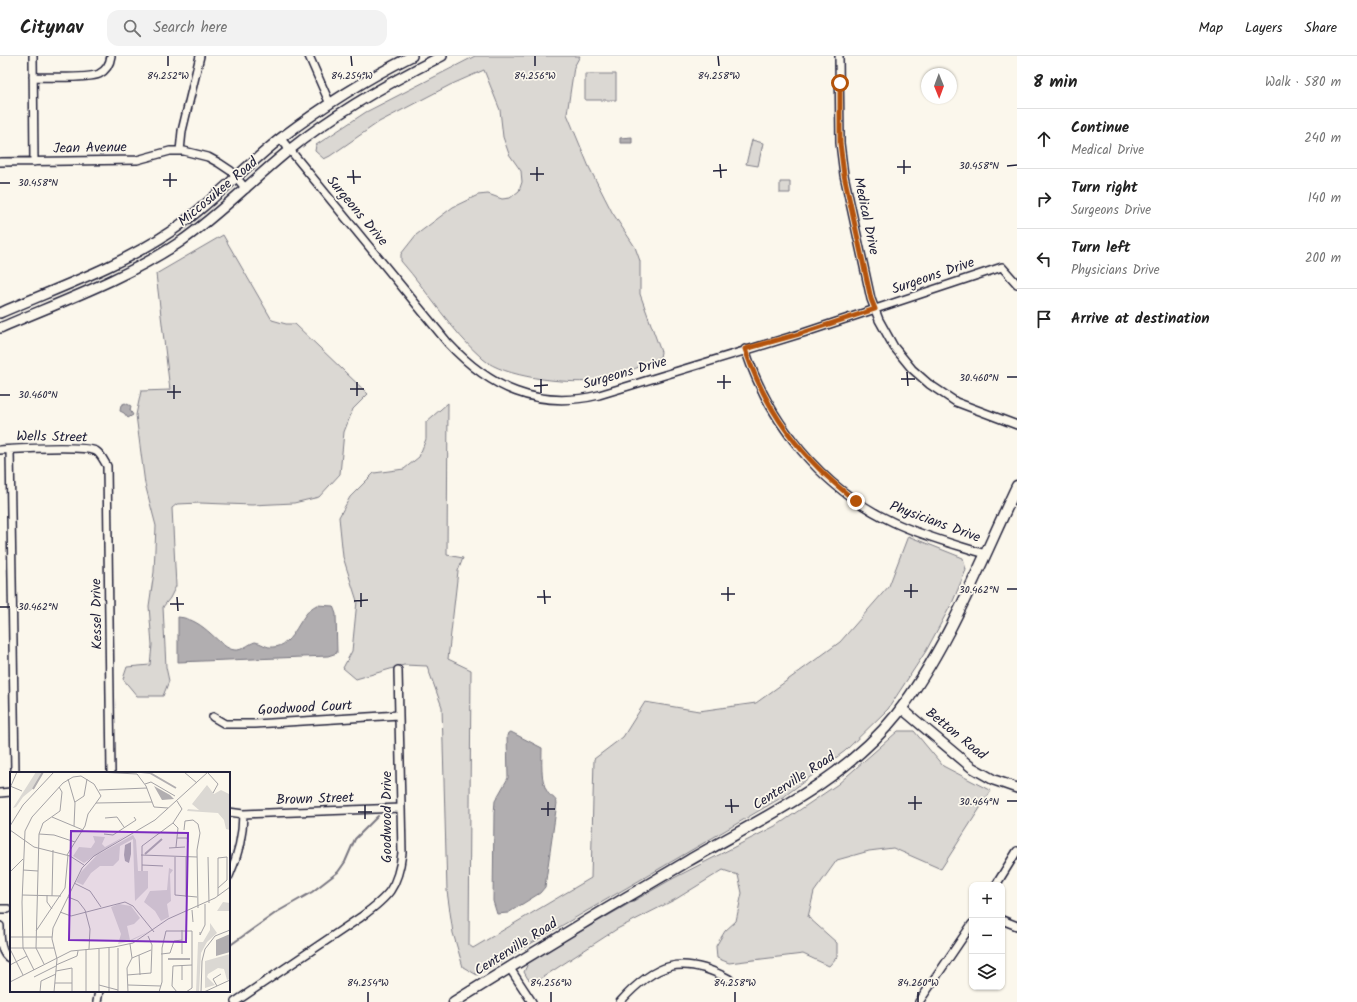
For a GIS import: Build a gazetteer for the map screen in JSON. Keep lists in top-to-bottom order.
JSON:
{
  "streets": {
    "main road": ["Centerville Road"],
    "street": [
      "Jean Avenue",
      "Miccosukee Road",
      "Surgeons Drive",
      "Medical Drive",
      "Wells Street",
      "Physicians Drive",
      "Kessel Drive",
      "Goodwood Court",
      "Betton Road",
      "Brown Street",
      "Goodwood Drive"
    ]
  },
  "crossings": [
    ["Jean Avenue", "Miccosukee Road"],
    ["Miccosukee Road", "Surgeons Drive"],
    ["Surgeons Drive", "Medical Drive"],
    ["Surgeons Drive", "Physicians Drive"],
    ["Wells Street", "Kessel Drive"],
    ["Physicians Drive", "Centerville Road"],
    ["Goodwood Court", "Goodwood Drive"],
    ["Betton Road", "Centerville Road"],
    ["Brown Street", "Goodwood Drive"]
  ],
  "north": "bottom",
  "page": {
    "header": "Citynav",
    "search": "Search here",
    "nav": ["Map", "Layers", "Share"],
    "heading": ["8 min", "Walk · 580 m"],
    "list": [
      ["Continue", "Medical Drive", "240 m"],
      ["Turn right", "Surgeons Drive", "140 m"],
      ["Turn left", "Physicians Drive", "200 m"],
      "Arrive at destination"
    ],
    "map_buttons": ["+", "−"]
  },
  "coordinates": [
    "84.252°W",
    "84.254°W",
    "84.256°W",
    "84.258°W",
    "30.458°N",
    "30.460°N",
    "30.462°N",
    "30.464°N",
    "84.260°W"
  ]
}
